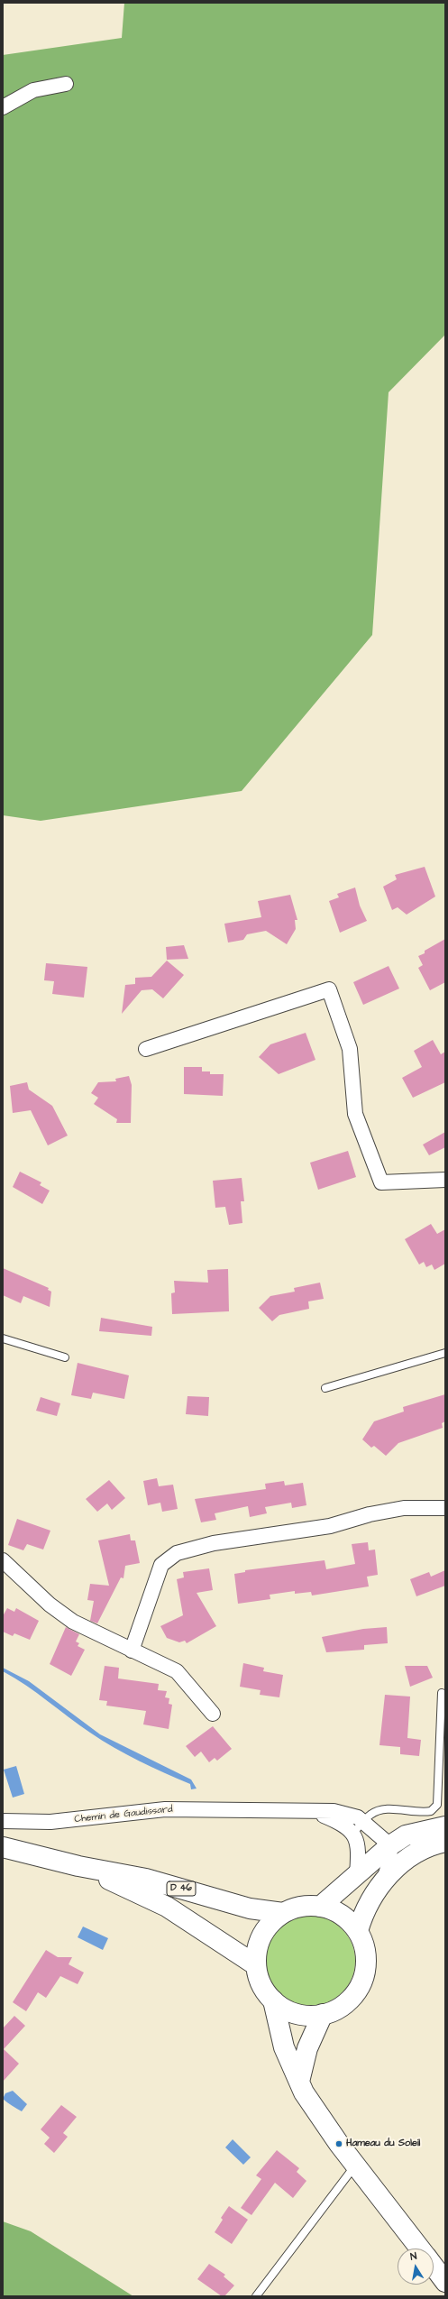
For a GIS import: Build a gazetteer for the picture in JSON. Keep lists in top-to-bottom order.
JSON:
{
  "streets": {
    "main road": ["D 46"],
    "street": ["Chemin de Gaudissard"]
  },
  "places": ["Hameau du Soleil"],
  "north": "top"
}
